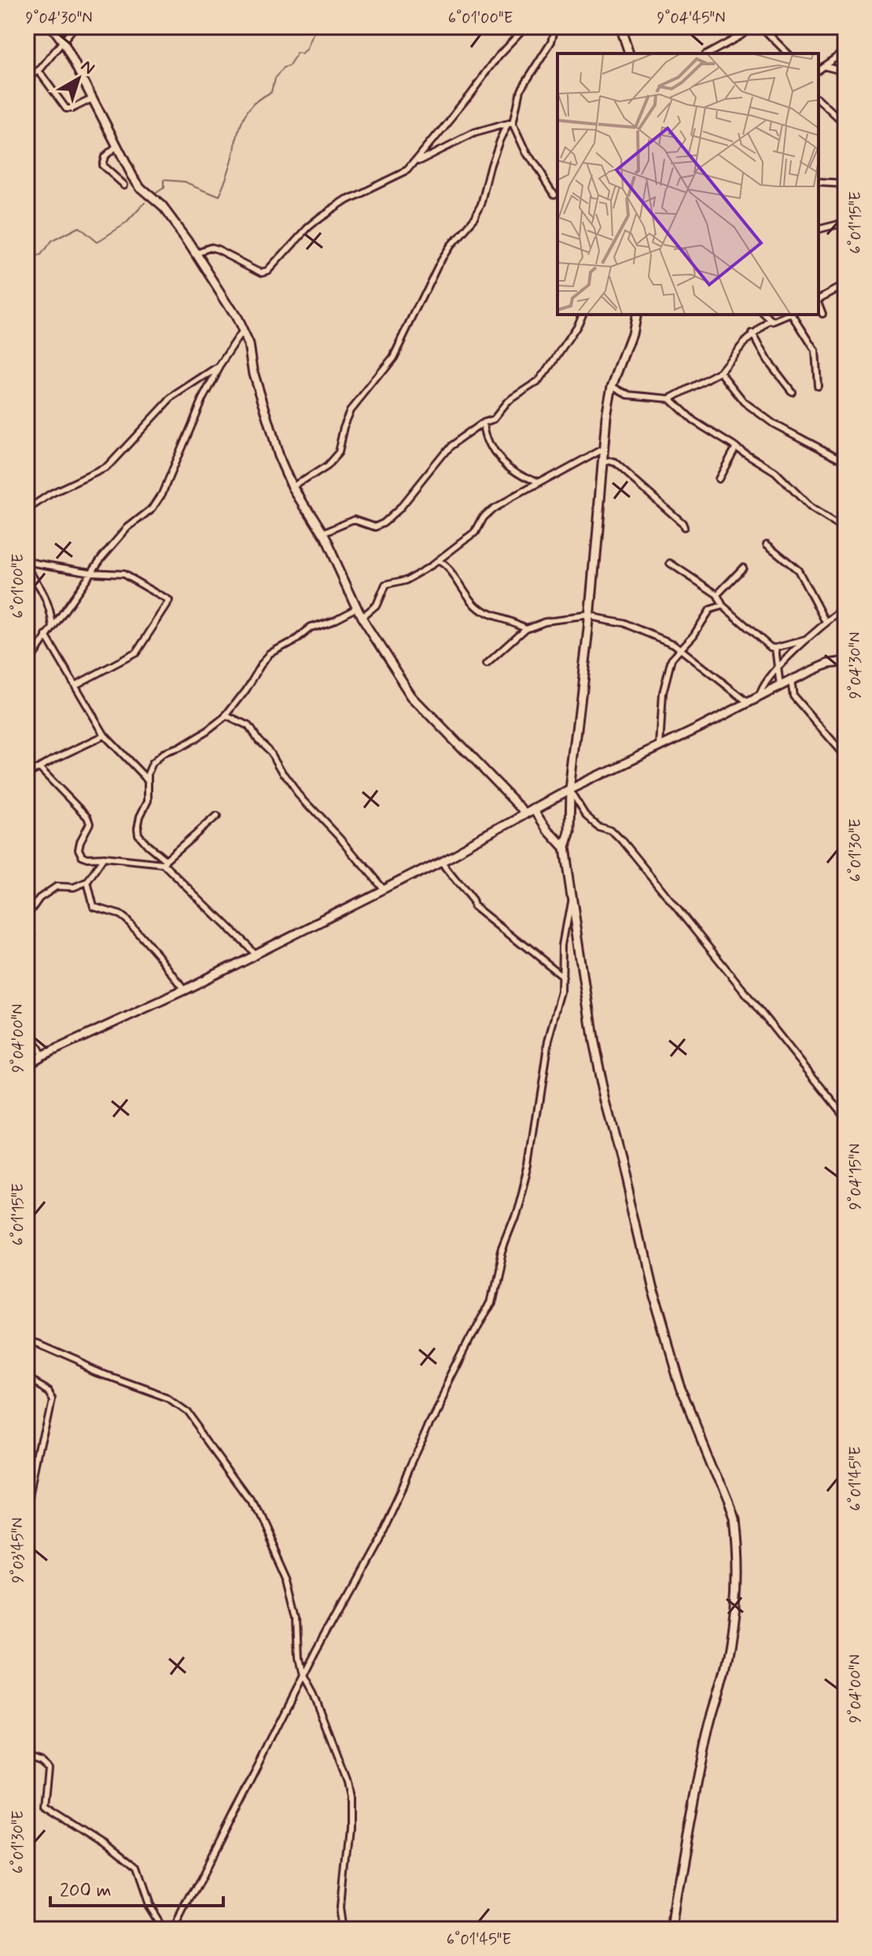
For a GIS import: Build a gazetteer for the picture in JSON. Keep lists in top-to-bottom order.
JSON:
{
  "scale_bar": "200 m",
  "north": "top right",
  "coordinates": [
    "9°04'30\"N",
    "6°01'00\"E",
    "9°04'45\"N",
    "6°01'15\"E",
    "6°01'30\"E",
    "9°04'00\"N",
    "9°04'15\"N",
    "6°01'45\"E",
    "9°03'45\"N"
  ]
}
